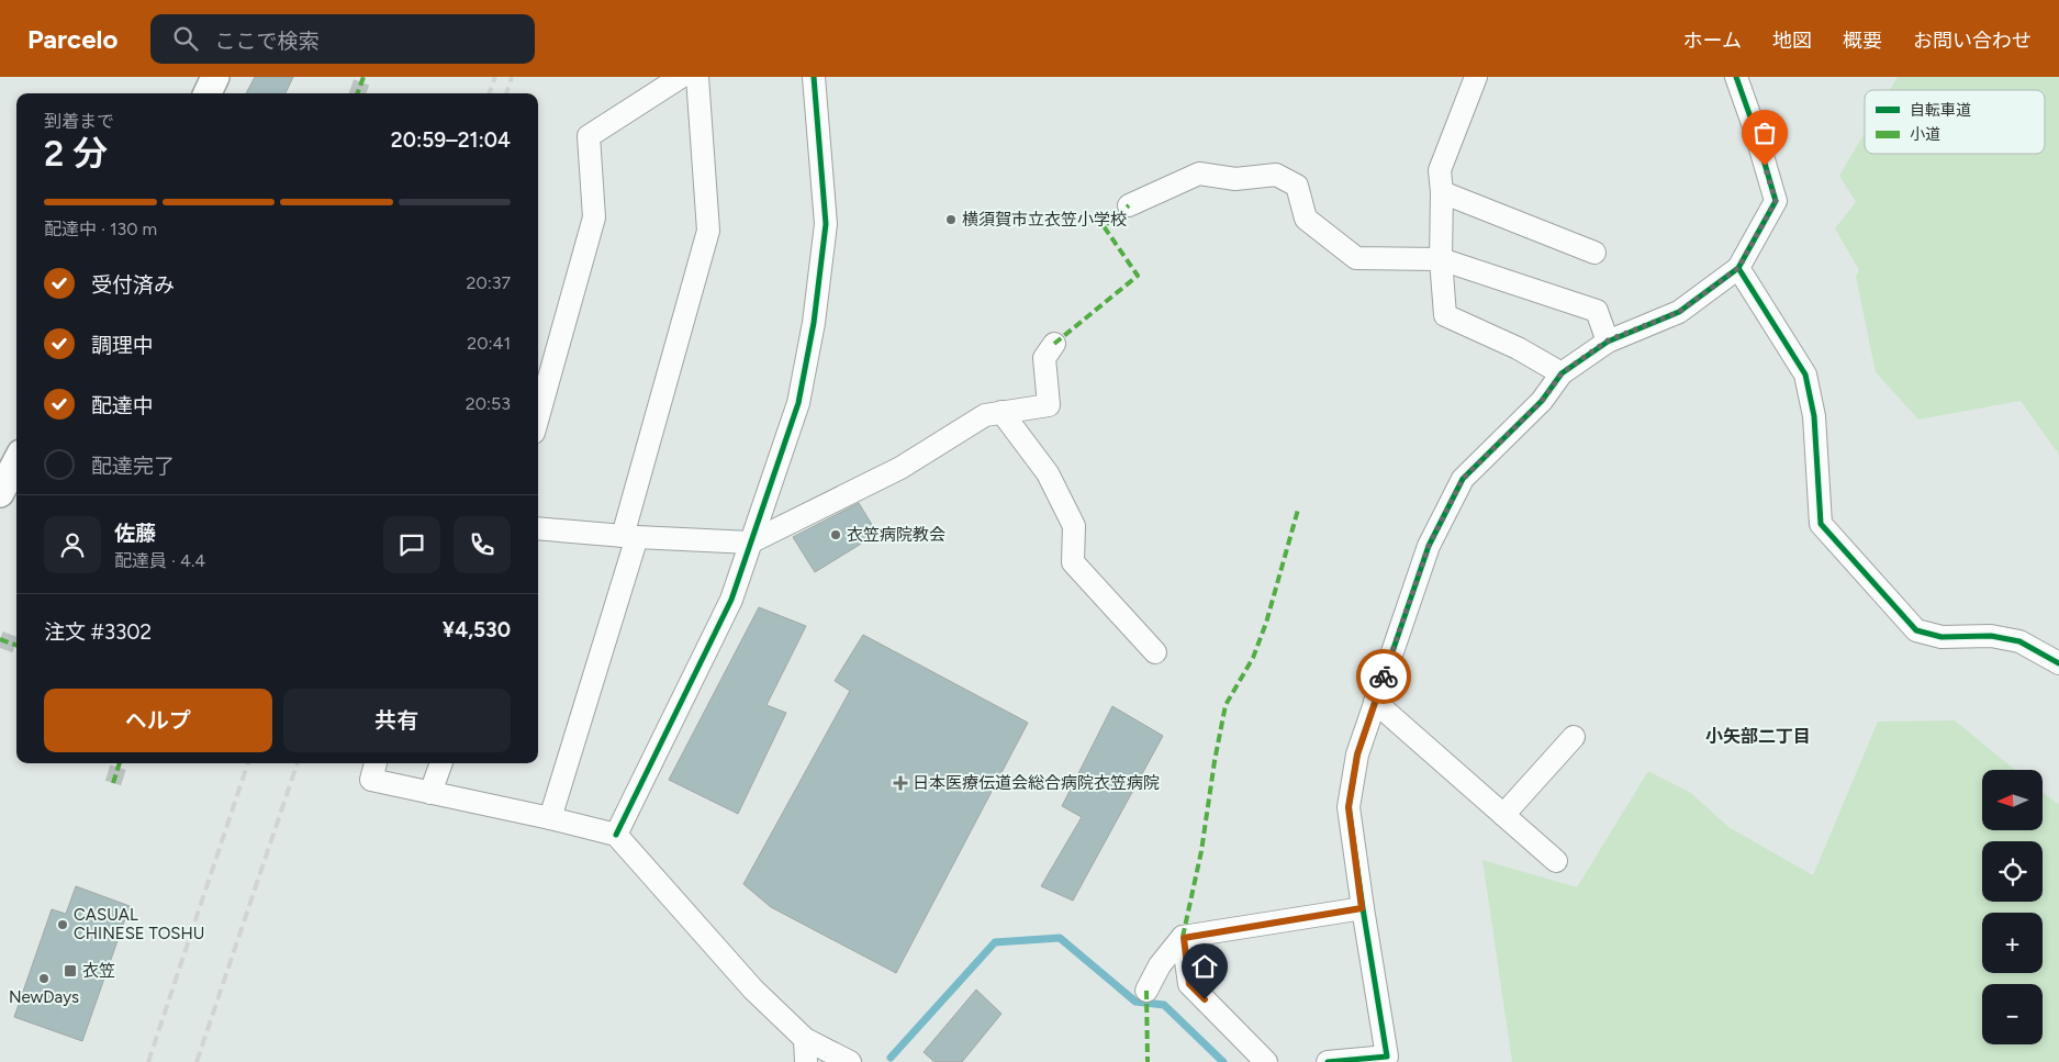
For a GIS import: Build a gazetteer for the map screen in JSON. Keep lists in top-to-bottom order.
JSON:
{
  "districts": ["小矢部二丁目"],
  "places": {
    "other": [
      "横須賀市立衣笠小学校",
      "衣笠病院教会",
      "CASUAL CHINESE TOSHU",
      "NewDays"
    ],
    "health": ["日本医療伝道会総合病院衣笠病院"],
    "transit": ["衣笠"]
  },
  "legend": ["自転車道", "小道"],
  "north": "left",
  "page": {
    "header": "Parcelo",
    "search": "ここで検索",
    "nav": [
      "ホーム",
      "地図",
      "概要",
      "お問い合わせ"
    ],
    "heading": ["2 分", "到着まで", "20:59–21:04"],
    "panel": [
      "佐藤",
      "配達員 · 4.4",
      "注文 #3302",
      "¥4,530"
    ],
    "bar": "配達中 · 130 m",
    "list": [
      ["受付済み", "20:37"],
      ["調理中", "20:41"],
      ["配達中", "20:53"],
      "配達完了"
    ],
    "buttons": ["ヘルプ", "共有"],
    "map_buttons": ["+", "−"]
  }
}
